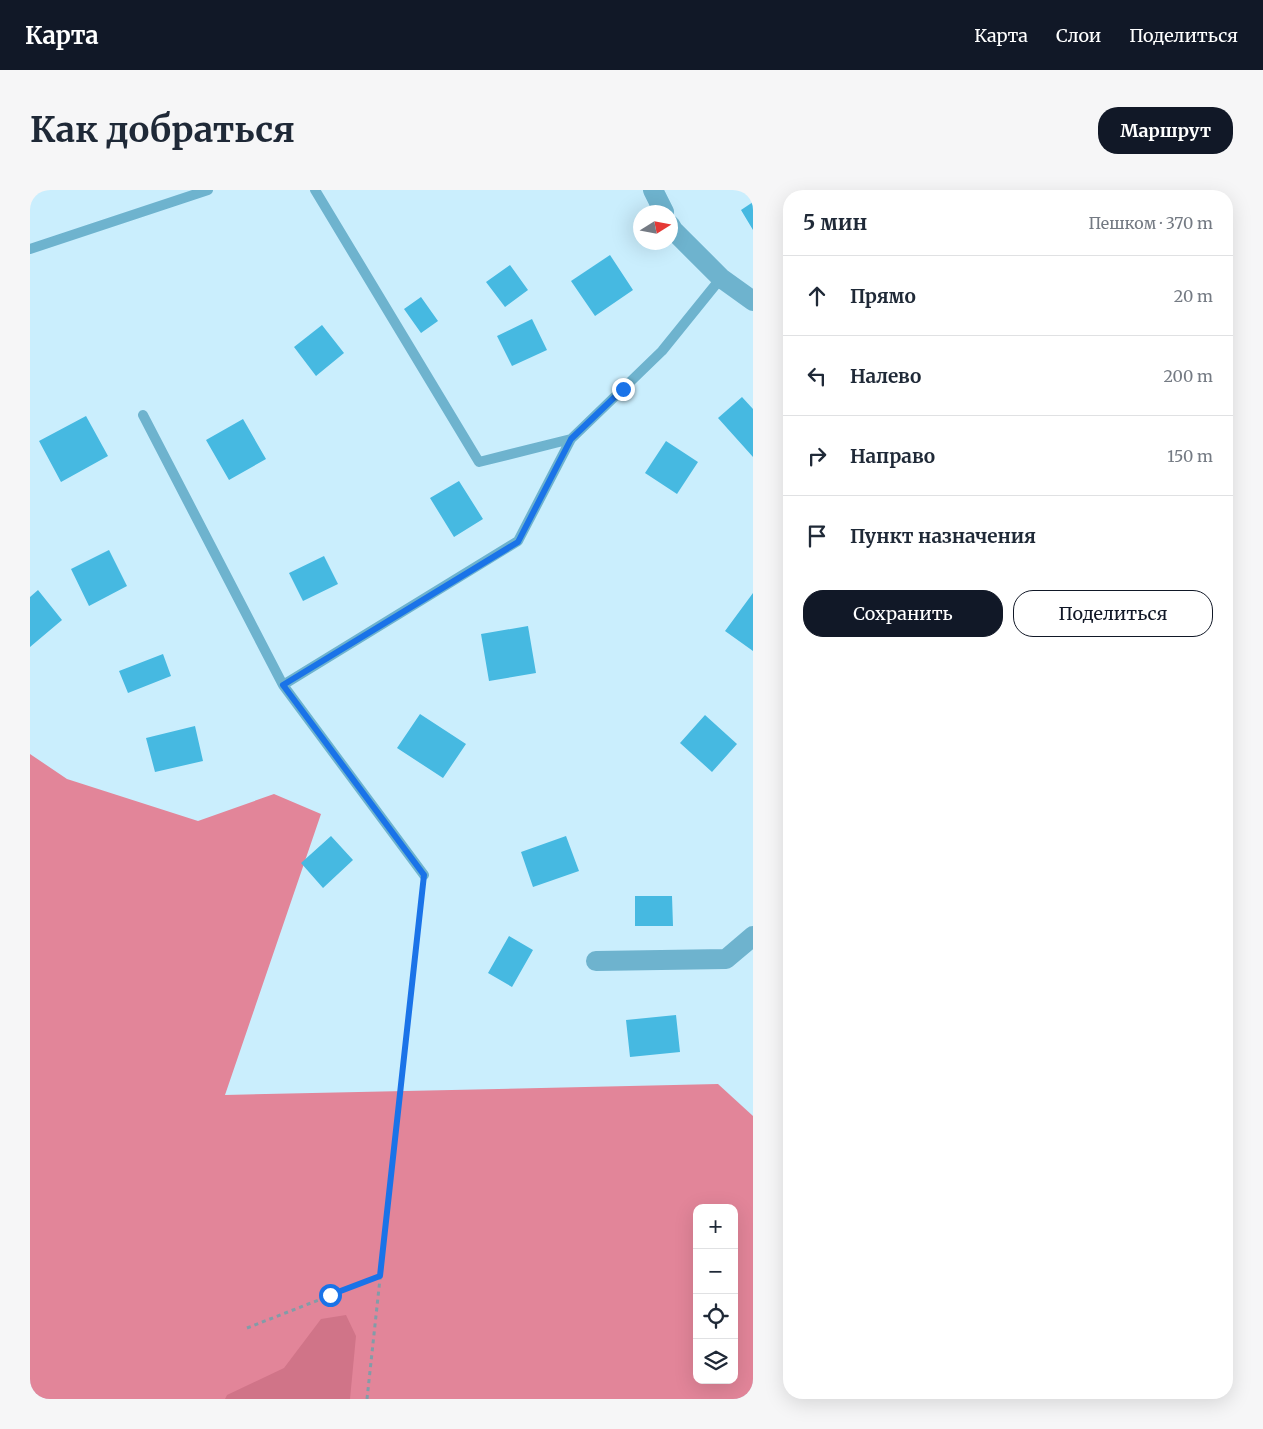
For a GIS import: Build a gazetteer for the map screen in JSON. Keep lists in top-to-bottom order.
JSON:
{
  "north": "right",
  "page": {
    "header": "Карта",
    "nav": ["Карта", "Слои", "Поделиться"],
    "buttons": [
      "Маршрут",
      ["Сохранить", "Поделиться"]
    ],
    "title": "Как добраться",
    "heading": ["5 мин", "Пешком · 370 m"],
    "list": [
      ["Прямо", "20 m"],
      ["Налево", "200 m"],
      ["Направо", "150 m"],
      "Пункт назначения"
    ],
    "map_buttons": ["+", "−"]
  }
}
